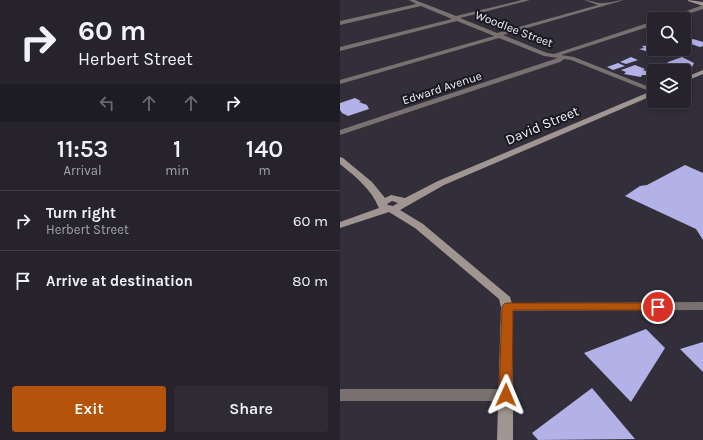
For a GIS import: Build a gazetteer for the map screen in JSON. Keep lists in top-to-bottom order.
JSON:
{
  "streets": {
    "main road": ["David Street"],
    "street": ["Woodlee Street", "Edward Avenue"]
  },
  "crossings": [
    ["Woodlee Street", "Edward Avenue"]
  ],
  "page": {
    "turn": ["60 m", "Herbert Street"],
    "eta": [
      "11:53",
      "Arrival",
      "1",
      "min",
      "140",
      "m"
    ],
    "list": [
      {
        "name": "Turn right",
        "note": "Herbert Street",
        "value": "60 m"
      },
      {
        "name": "Arrive at destination",
        "value": "80 m"
      }
    ],
    "buttons": ["Exit", "Share"]
  }
}
